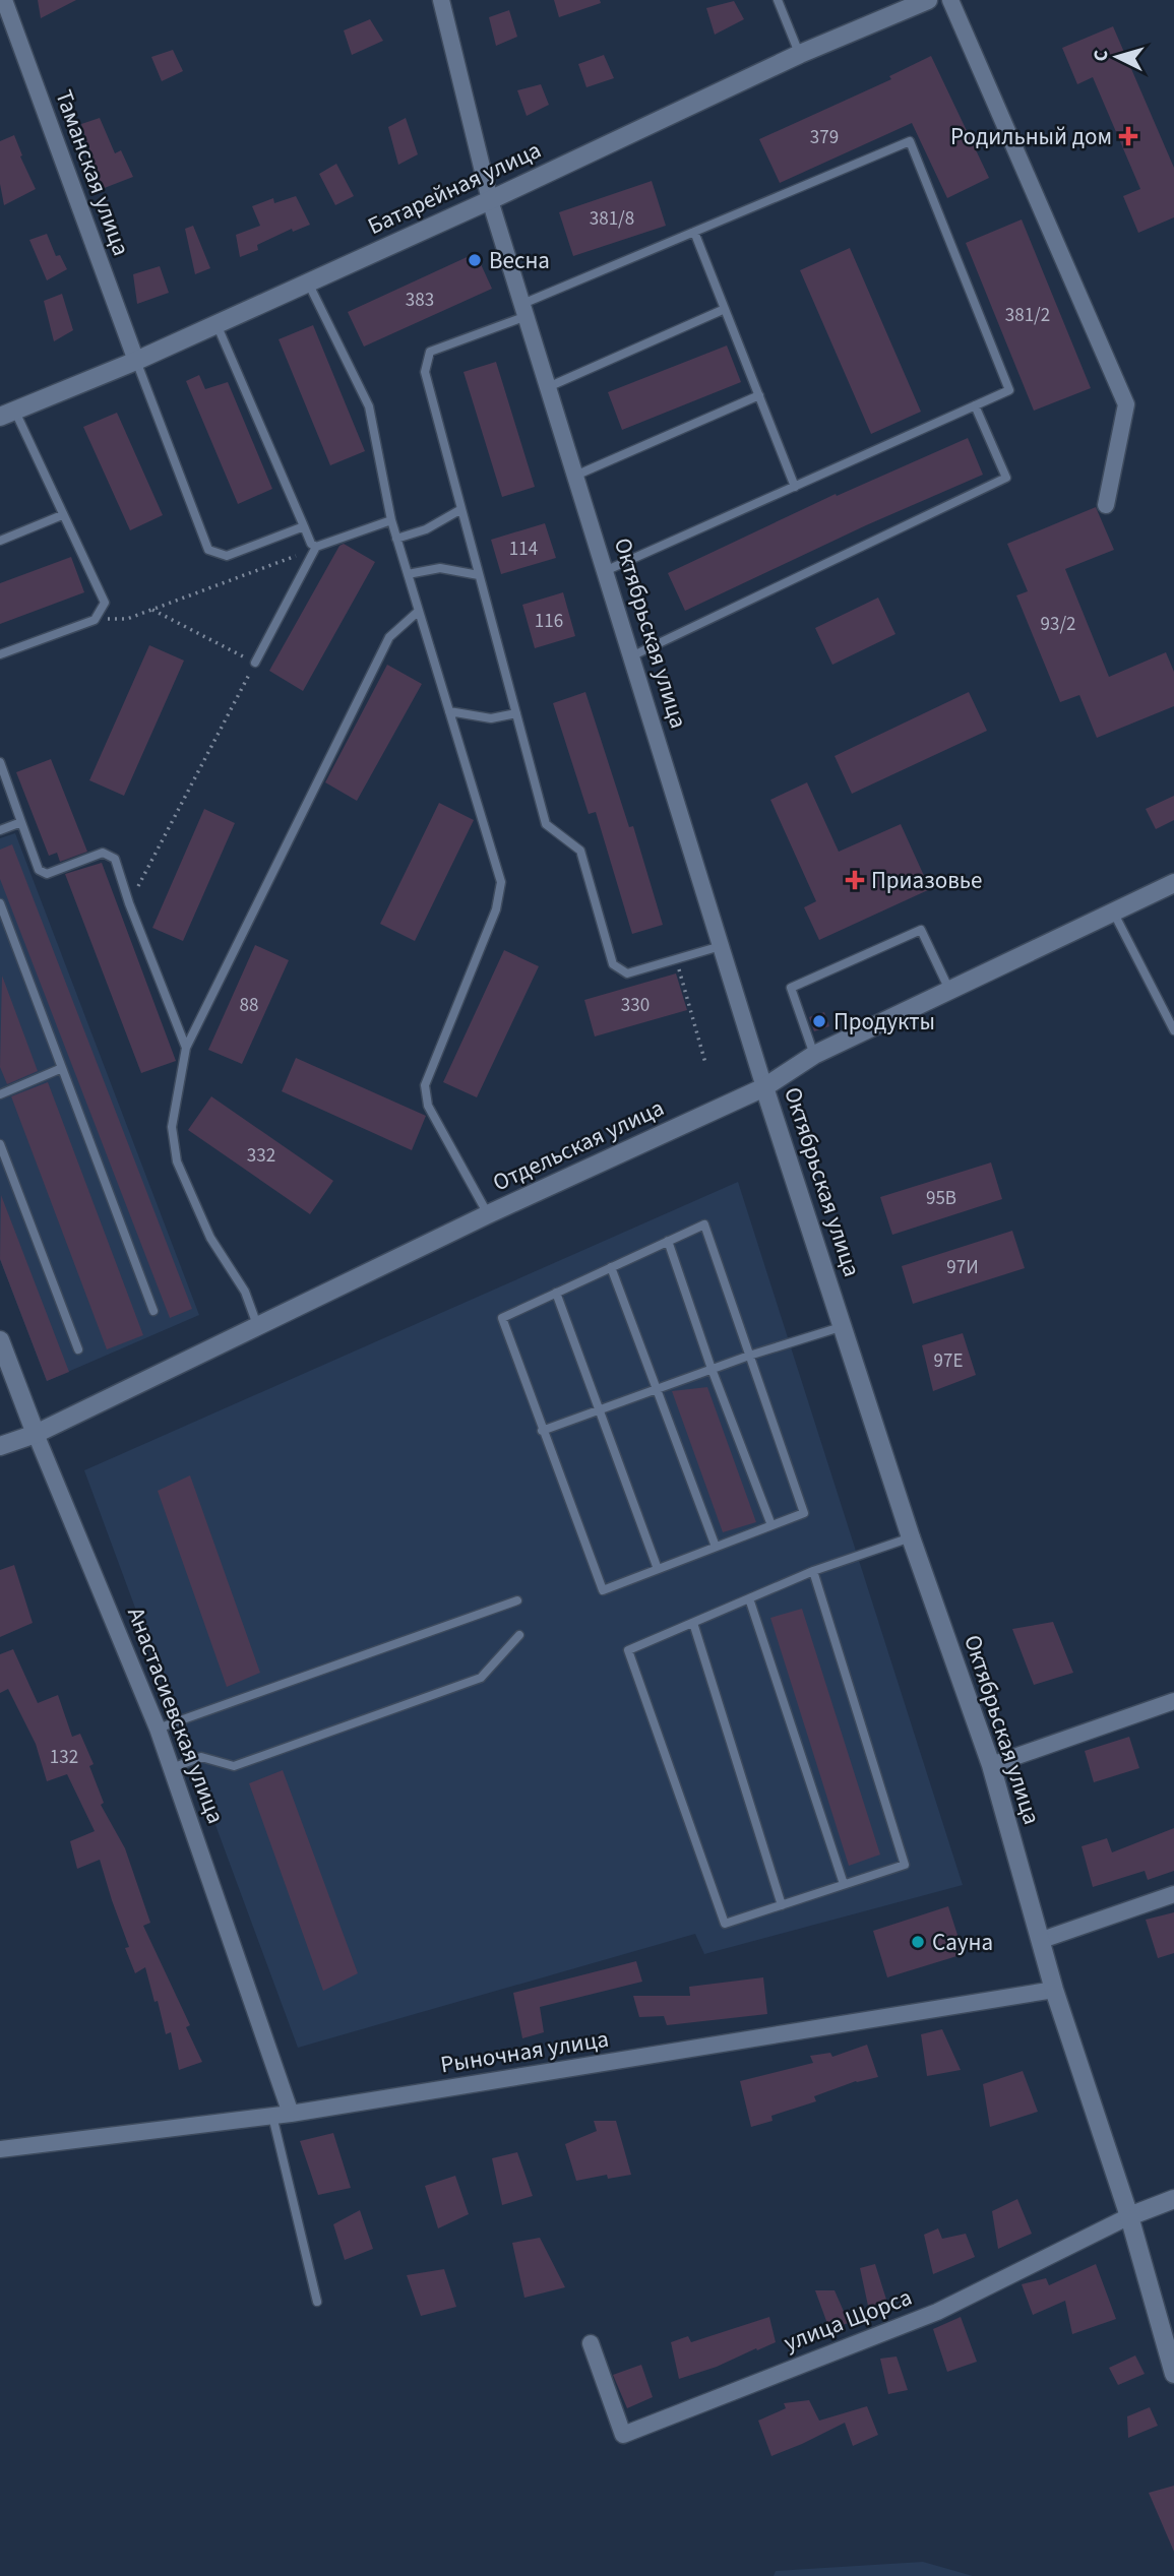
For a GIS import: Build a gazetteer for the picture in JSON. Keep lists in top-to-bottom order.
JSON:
{
  "streets": {
    "street": [
      "Таманская улица",
      "Батарейная улица",
      "Октябрьская улица",
      "Отдельская улица",
      "Анастасиевская улица",
      "Рыночная улица",
      "улица Щорса"
    ]
  },
  "crossings": [
    ["Таманская улица", "Батарейная улица"],
    ["Батарейная улица", "Октябрьская улица"],
    ["Октябрьская улица", "Отдельская улица"],
    ["Октябрьская улица", "Рыночная улица"],
    ["Октябрьская улица", "улица Щорса"],
    ["Отдельская улица", "Анастасиевская улица"],
    ["Анастасиевская улица", "Рыночная улица"]
  ],
  "places": {
    "health": ["Родильный дом", "Приазовье"],
    "other": ["Весна", "Продукты", "Сауна"]
  },
  "house_numbers": [
    "379",
    "381/8",
    "383",
    "381/2",
    "114",
    "116",
    "93/2",
    "88",
    "330",
    "332",
    "95В",
    "97И",
    "97Е",
    "132"
  ],
  "north": "left"
}
